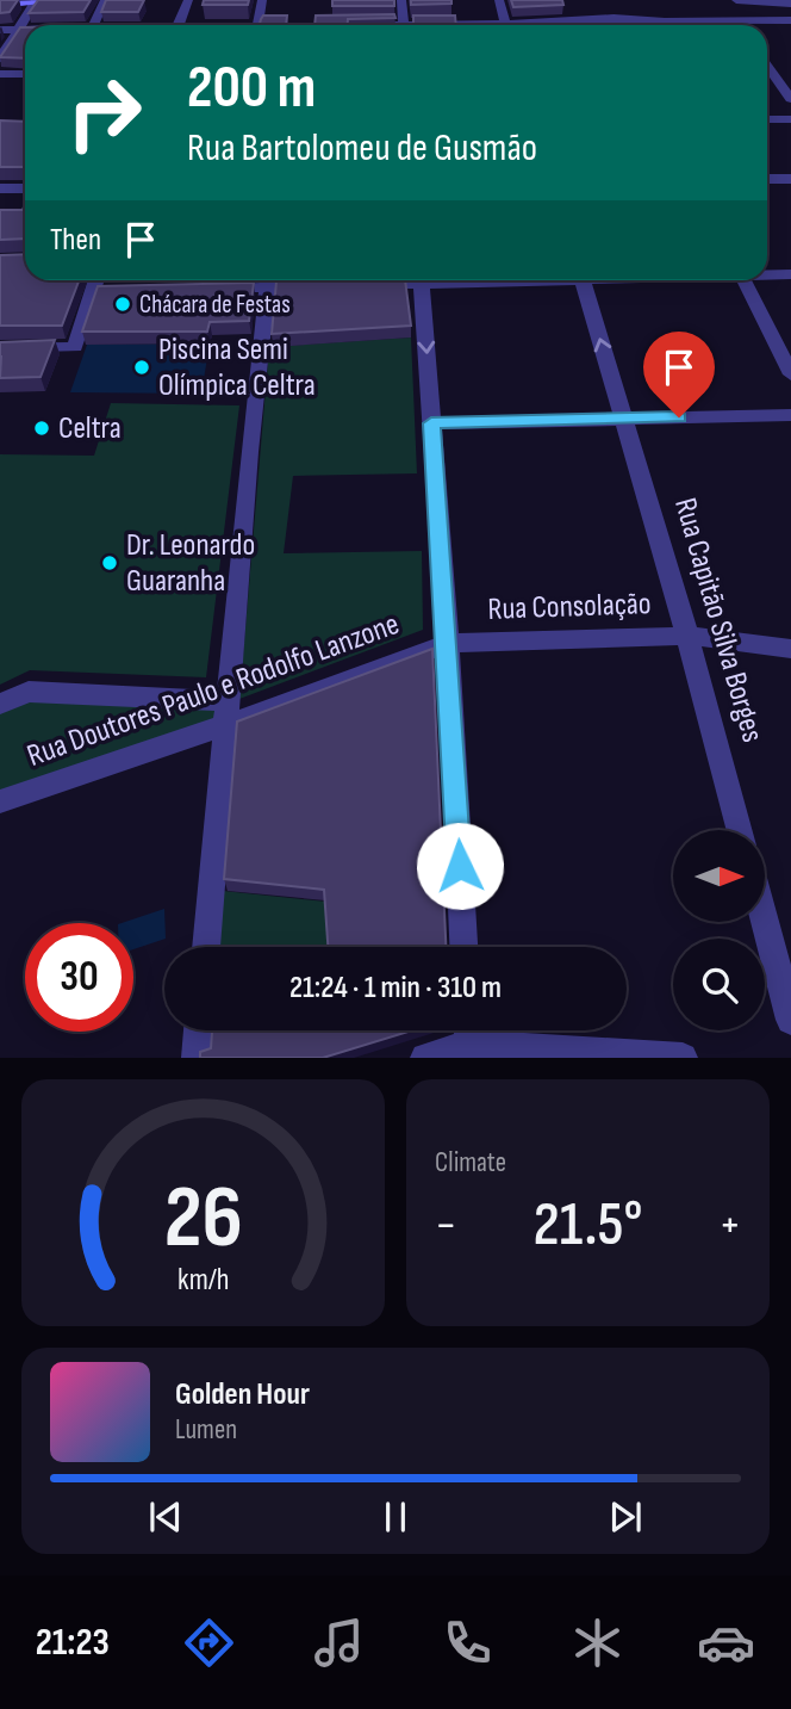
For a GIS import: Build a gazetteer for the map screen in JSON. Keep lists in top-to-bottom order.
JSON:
{
  "streets": {
    "street": ["Rua Consolação", "Rua Capitão Silva Borges", "Rua Doutores Paulo e Rodolfo Lanzone"]
  },
  "crossings": [
    ["Rua Consolação", "Rua Capitão Silva Borges"],
    ["Rua Consolação", "Rua Doutores Paulo e Rodolfo Lanzone"]
  ],
  "places": [
    "Chácara de Festas",
    "Piscina Semi Olímpica Celtra",
    "Celtra",
    "Dr. Leonardo Guaranha"
  ],
  "north": "right",
  "page": {
    "turn": ["200 m", "Rua Bartolomeu de Gusmão"],
    "then": "Then",
    "limit": "30",
    "trip": "21:24 · 1 min · 310 m",
    "tile": "Climate",
    "heat": ["−", "21.5°", "+"],
    "song": ["Golden Hour", "Lumen"],
    "tabs": "21:23",
    "gauge": ["26", "km/h"]
  }
}
